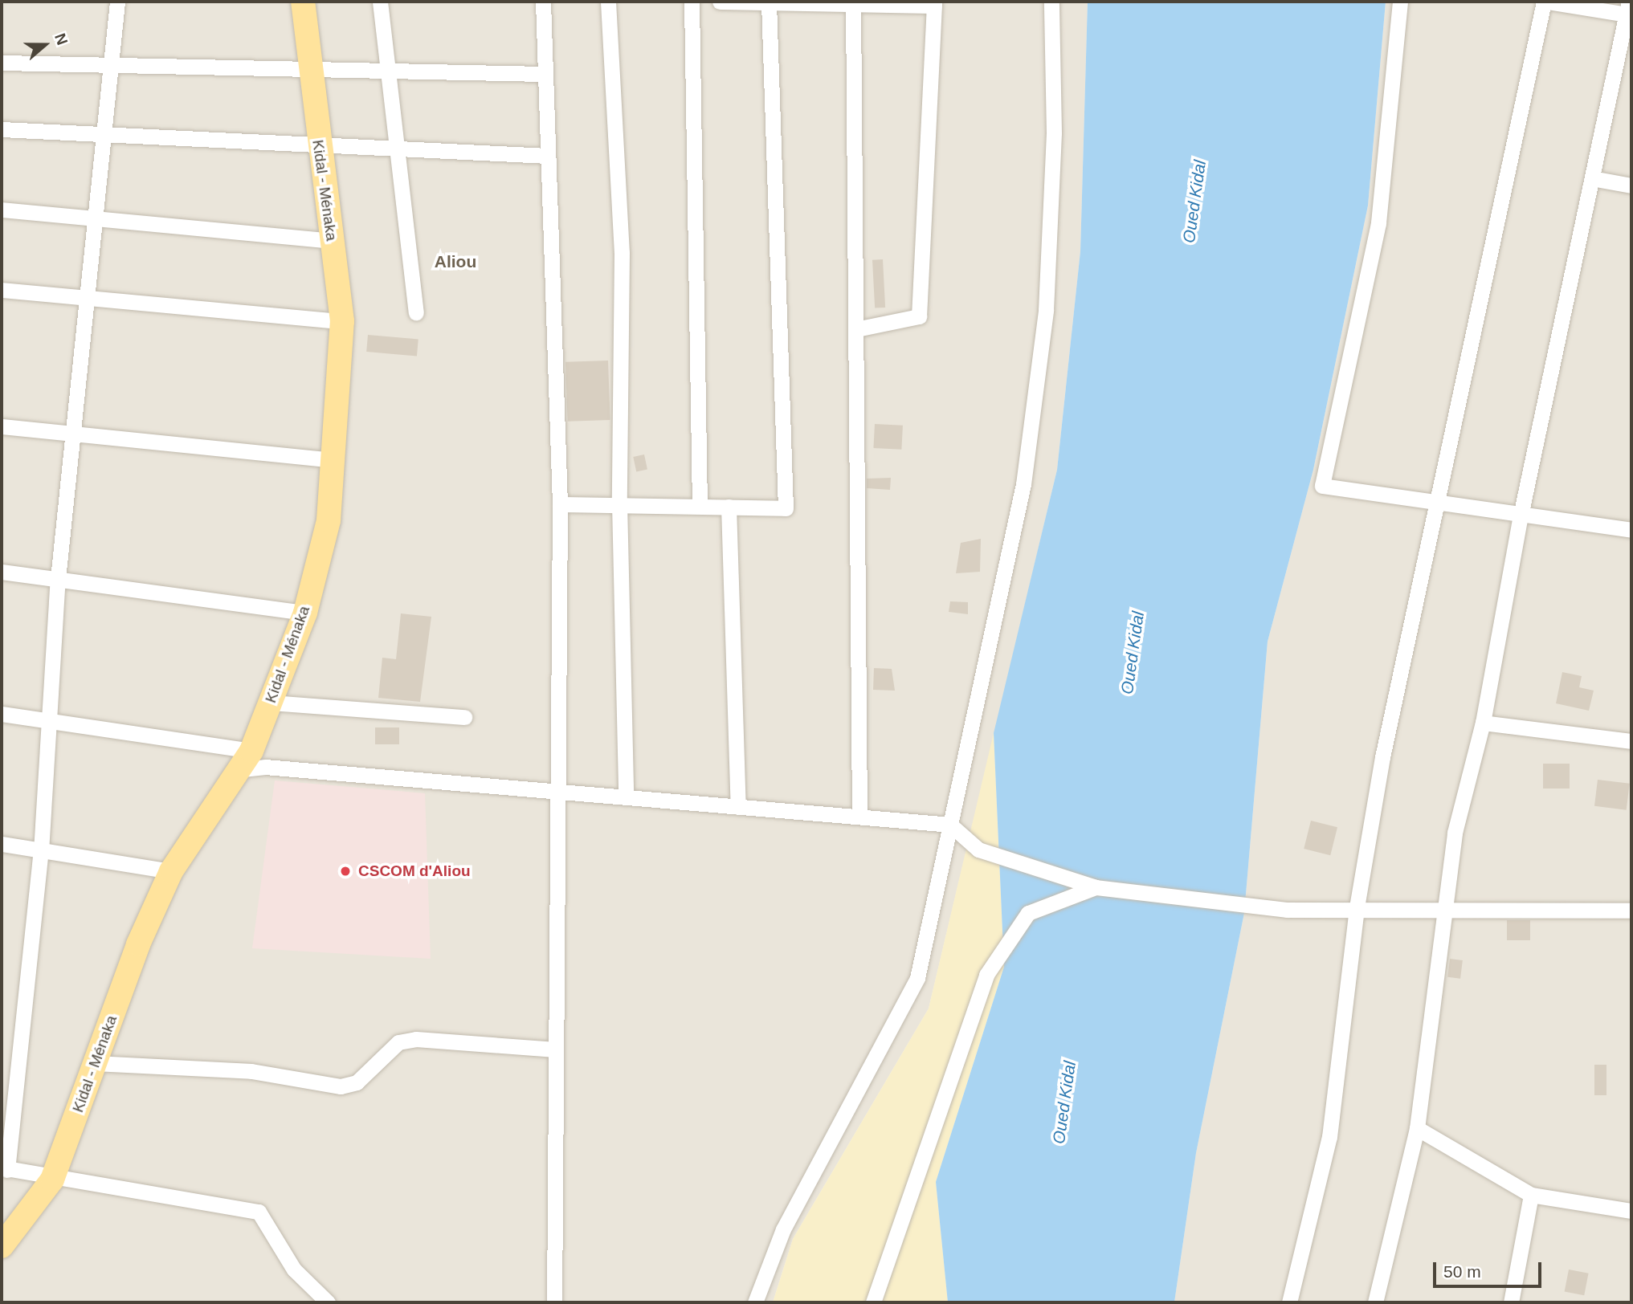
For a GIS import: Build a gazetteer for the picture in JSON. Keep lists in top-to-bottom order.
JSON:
{
  "streets": {
    "main road": ["Kidal - Ménaka"]
  },
  "districts": ["Aliou"],
  "water": ["Oued Kidal"],
  "places": ["CSCOM d'Aliou"],
  "scale_bar": "50 m",
  "north": "right"
}
